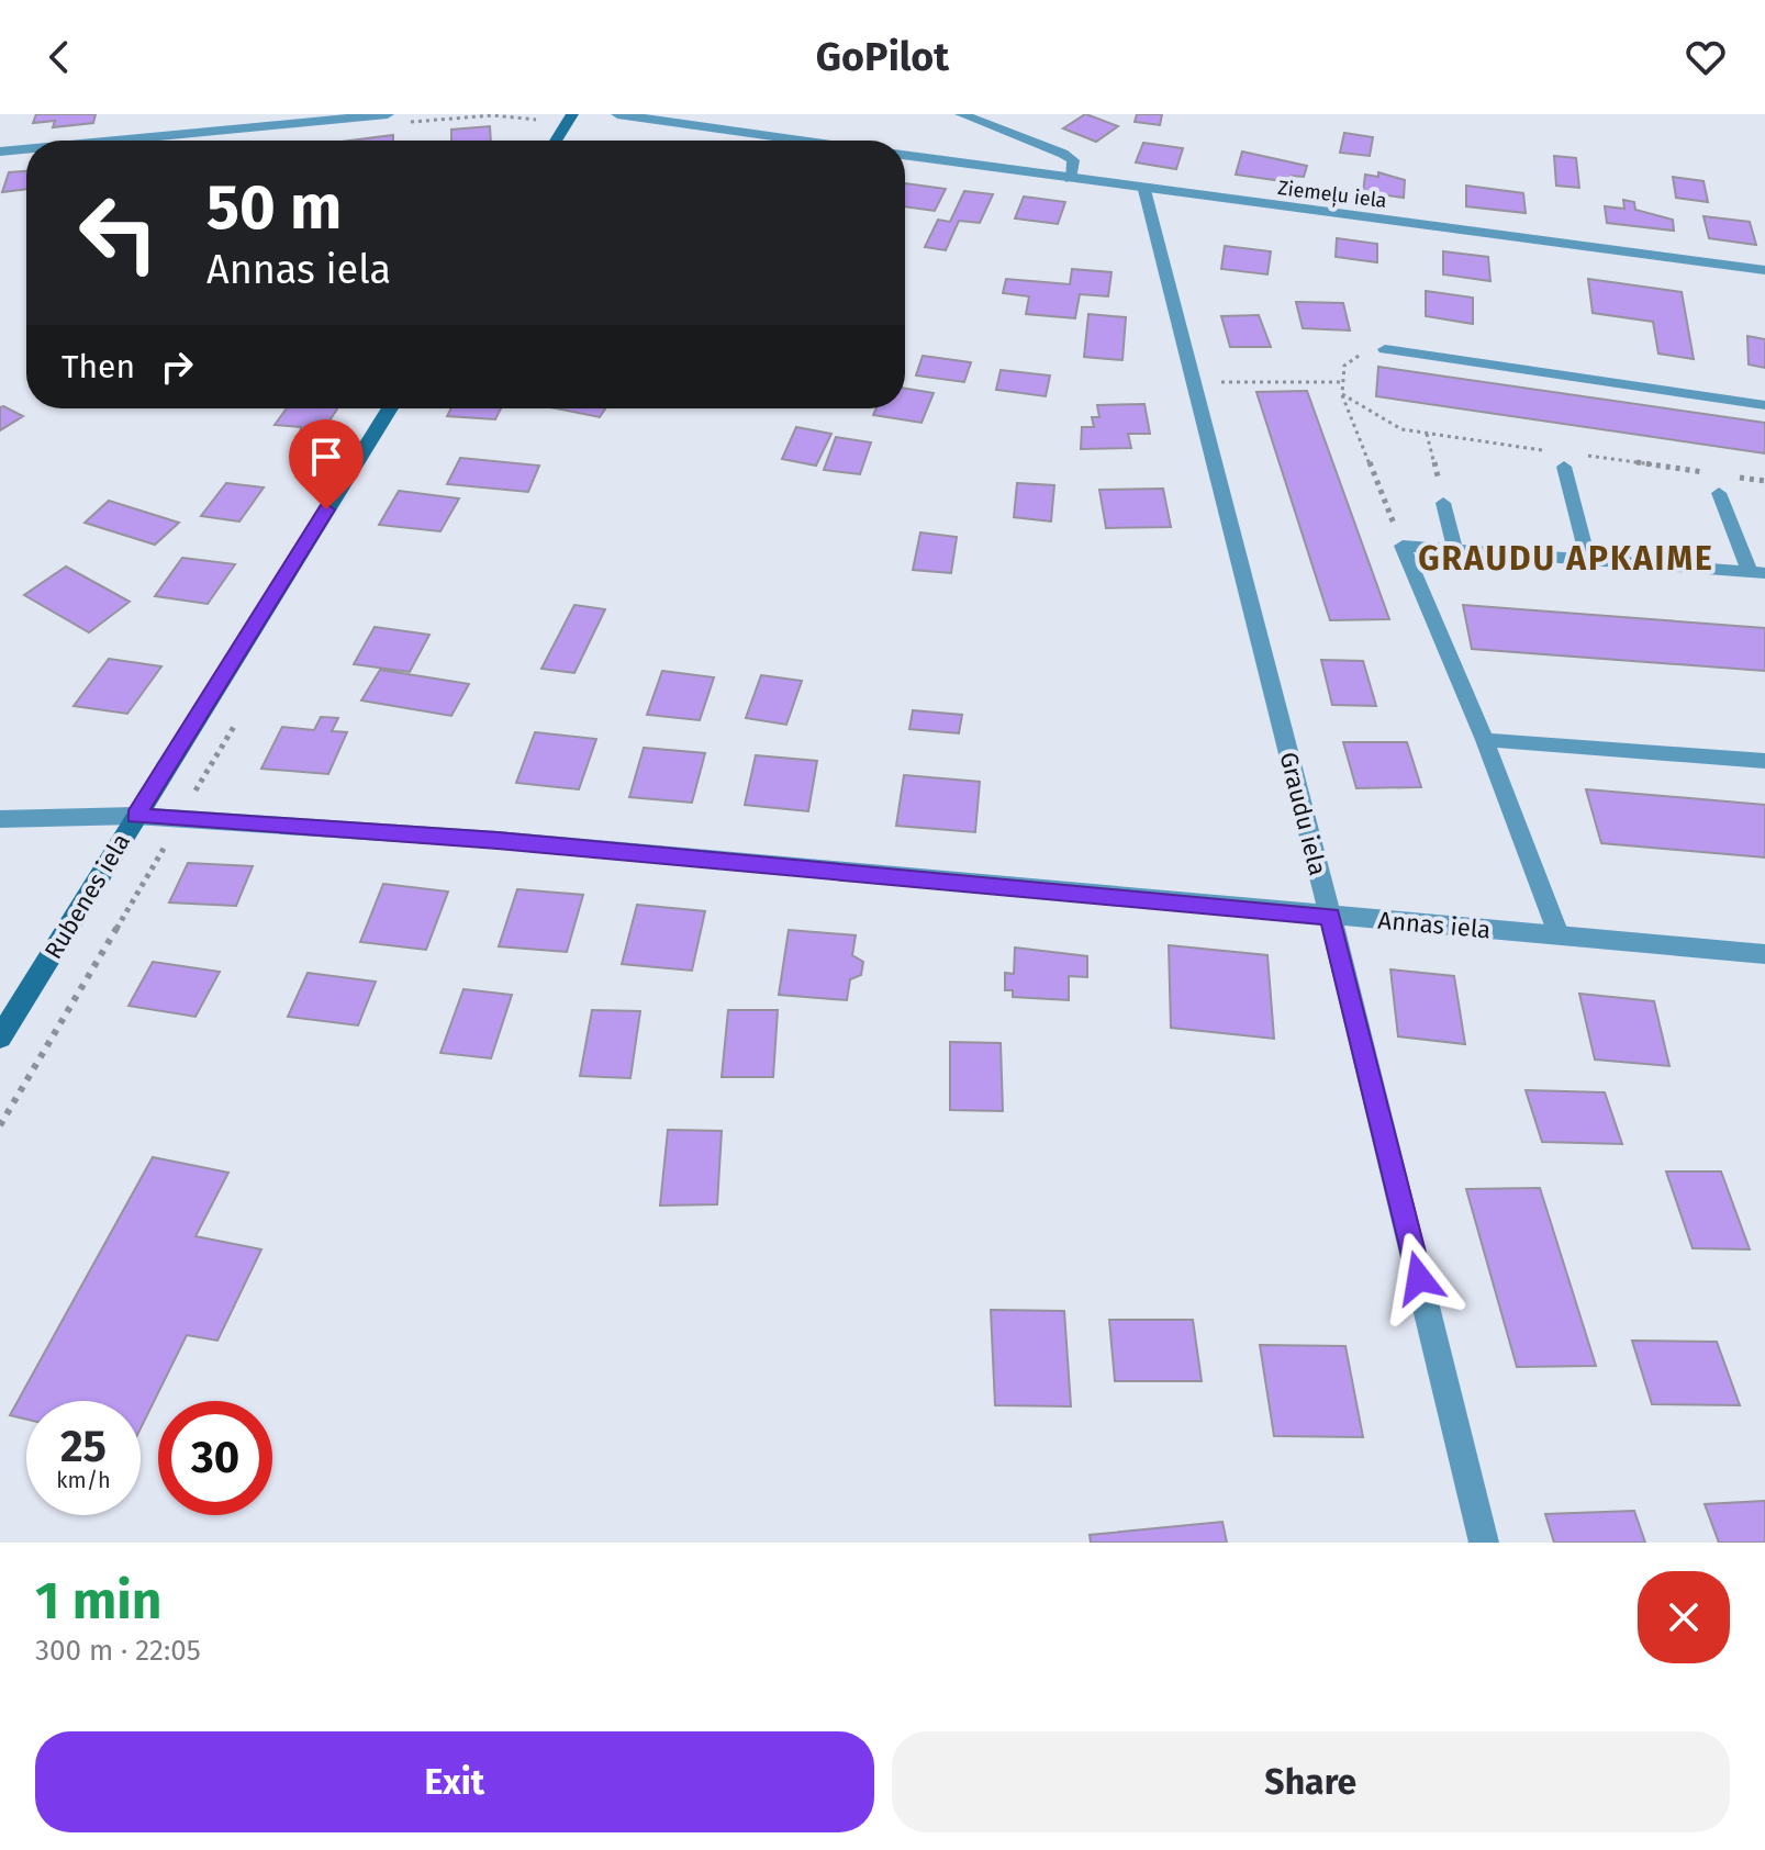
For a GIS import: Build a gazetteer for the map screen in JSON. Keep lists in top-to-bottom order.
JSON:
{
  "streets": {
    "main road": ["Rubenes iela"],
    "street": ["Ziemeļu iela", "Graudu iela", "Annas iela"]
  },
  "crossings": [
    ["Ziemeļu iela", "Graudu iela"],
    ["Graudu iela", "Annas iela"],
    ["Rubenes iela", "Annas iela"]
  ],
  "districts": ["GRAUDU APKAIME"],
  "page": {
    "header": "GoPilot",
    "turn": ["50 m", "Annas iela"],
    "then": "Then",
    "speed": "25 km/h",
    "limit": "30",
    "heading": ["1 min", "300 m · 22:05"],
    "buttons": ["Exit", "Share"]
  }
}
